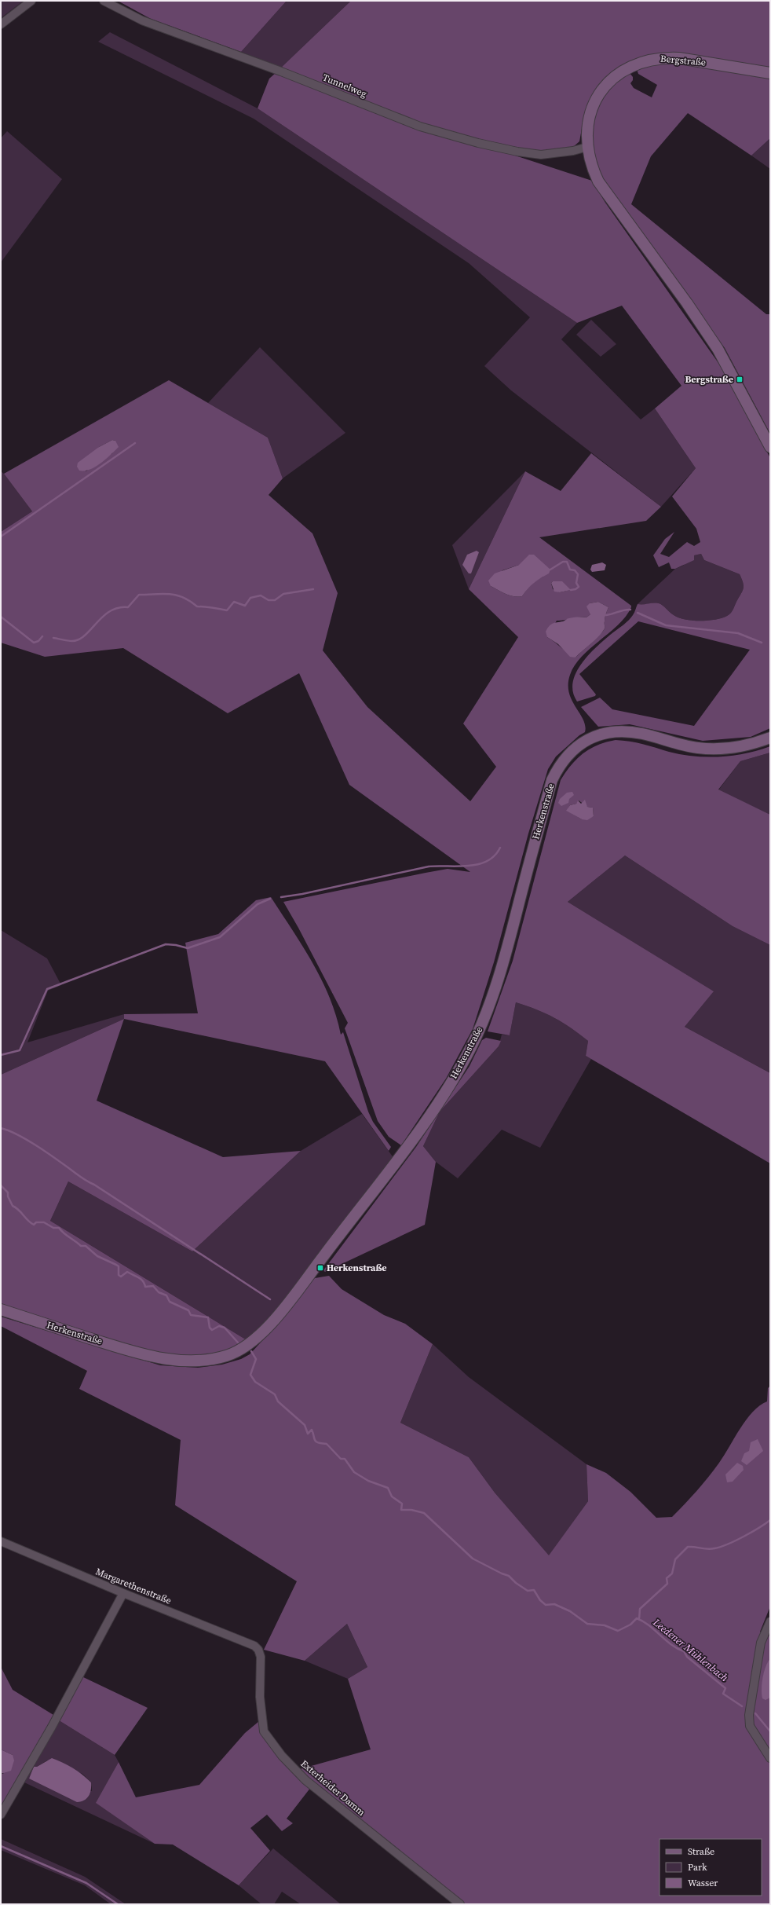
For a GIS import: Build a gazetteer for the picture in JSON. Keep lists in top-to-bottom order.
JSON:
{
  "streets": {
    "main road": ["Bergstraße", "Herkenstraße"],
    "street": ["Tunnelweg", "Margarethenstraße", "Exterheider Damm"]
  },
  "crossings": [
    ["Bergstraße", "Tunnelweg"],
    ["Margarethenstraße", "Exterheider Damm"]
  ],
  "water": ["Leedener Mühlenbach"],
  "places": {
    "transit": ["Bergstraße", "Herkenstraße"]
  },
  "legend": ["Straße", "Park", "Wasser"]
}
